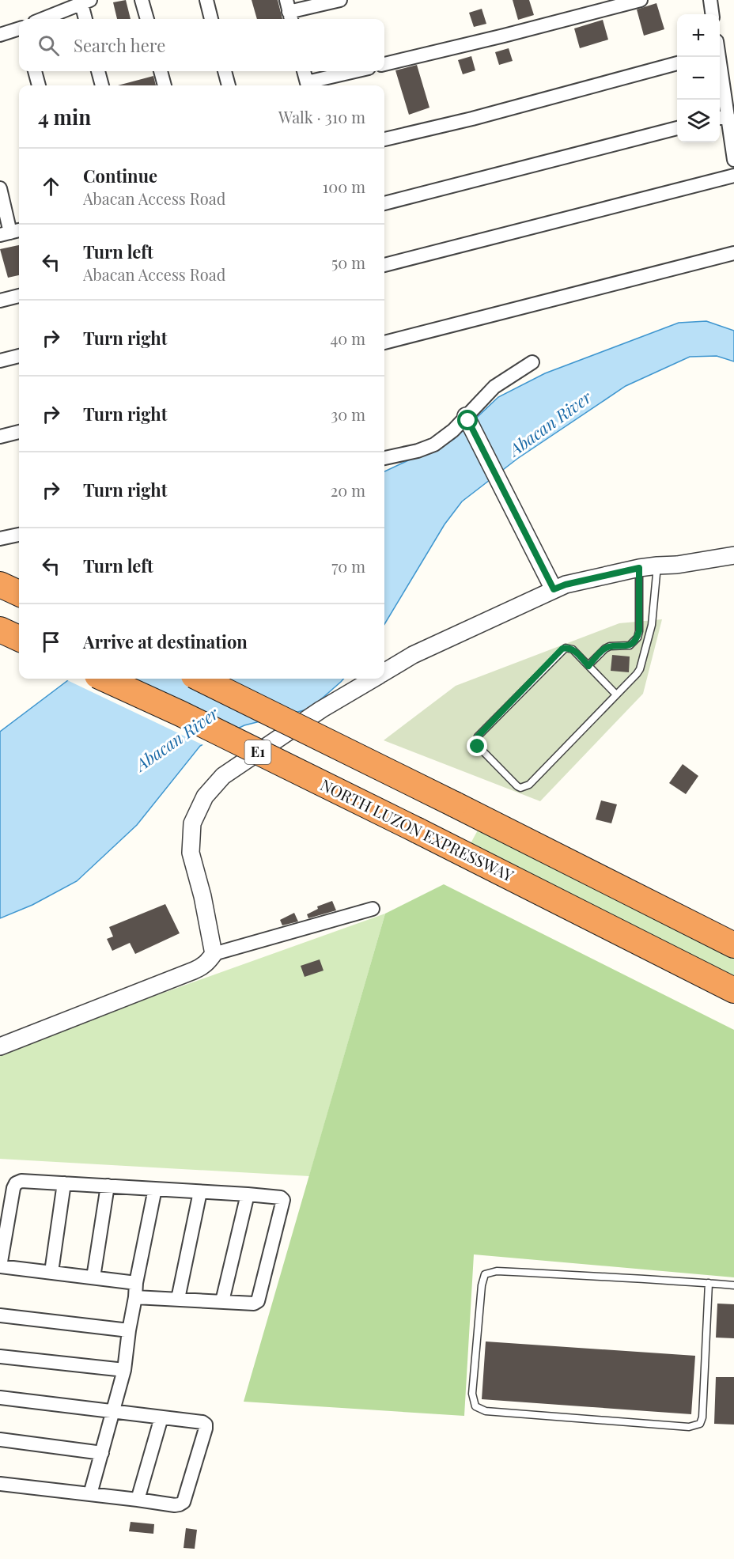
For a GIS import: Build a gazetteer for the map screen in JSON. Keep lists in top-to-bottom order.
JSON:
{
  "streets": {
    "highway": ["E1", "NORTH LUZON EXPRESSWAY"]
  },
  "water": ["Abacan River"],
  "page": {
    "map_buttons": ["+", "−"],
    "search": "Search here",
    "heading": ["4 min", "Walk · 310 m"],
    "list": [
      ["Continue", "Abacan Access Road", "100 m"],
      ["Turn left", "Abacan Access Road", "50 m"],
      ["Turn right", "40 m"],
      ["Turn right", "30 m"],
      ["Turn right", "20 m"],
      ["Turn left", "70 m"],
      "Arrive at destination"
    ]
  }
}
